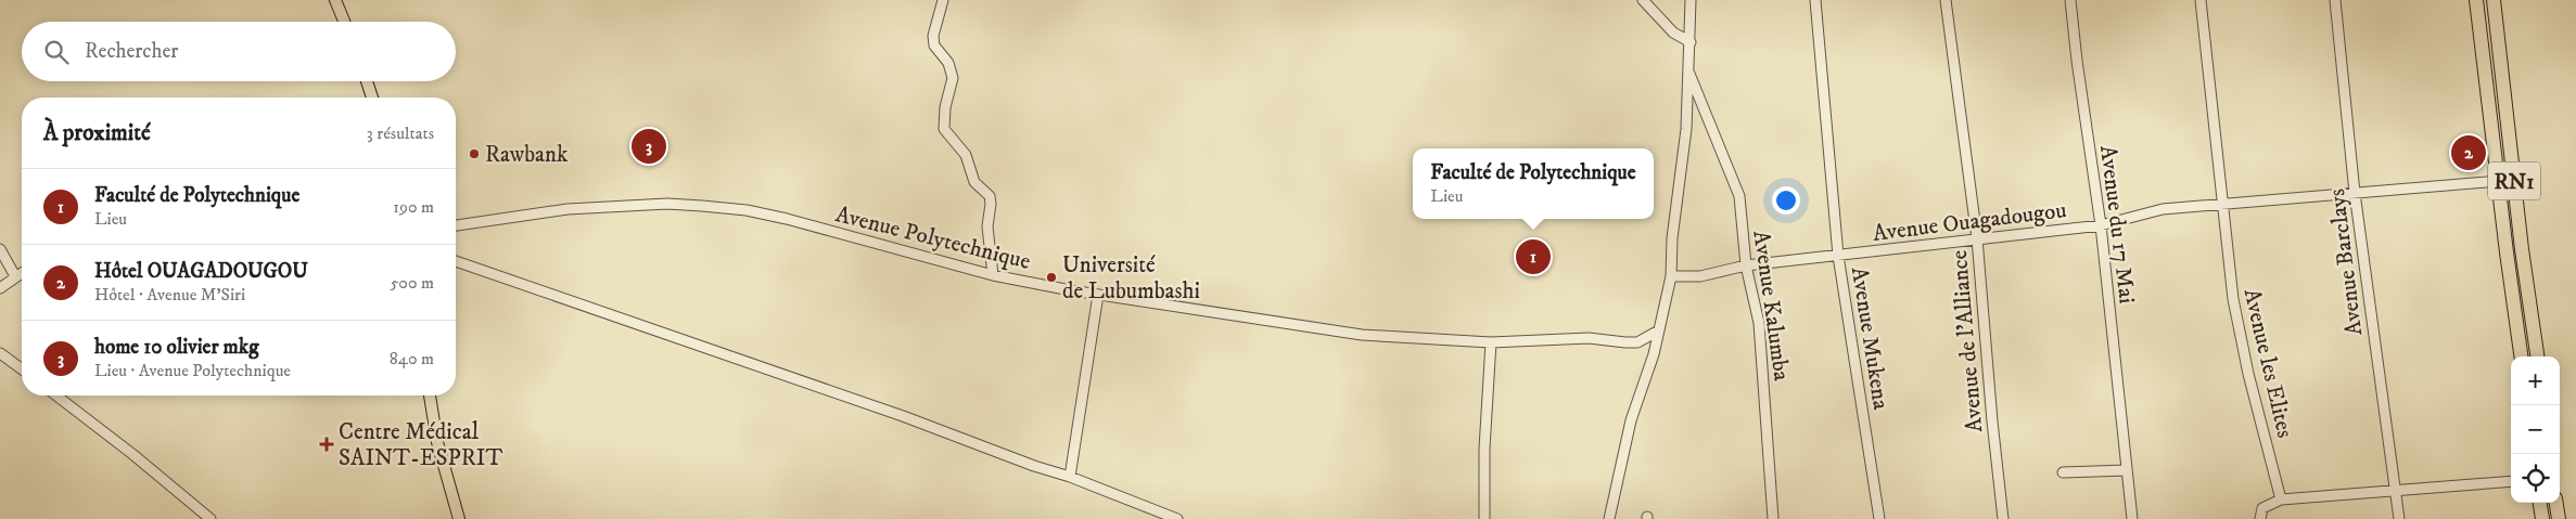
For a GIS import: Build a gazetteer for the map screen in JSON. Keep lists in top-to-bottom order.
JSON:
{
  "streets": {
    "highway": ["RN1"],
    "street": [
      "Avenue Ouagadougou",
      "Avenue du 17 Mai",
      "Avenue Polytechnique",
      "Avenue Barclays",
      "Avenue Kalumba",
      "Avenue Mukena",
      "Avenue de l'Alliance",
      "Avenue les Elites"
    ]
  },
  "crossings": [
    ["RN1", "Avenue Ouagadougou"],
    ["Avenue Ouagadougou", "Avenue du 17 Mai"],
    ["Avenue Ouagadougou", "Avenue Barclays"],
    ["Avenue Ouagadougou", "Avenue Kalumba"],
    ["Avenue Ouagadougou", "Avenue Mukena"],
    ["Avenue Ouagadougou", "Avenue de l'Alliance"],
    ["Avenue Ouagadougou", "Avenue les Elites"]
  ],
  "places": {
    "other": ["Rawbank", "Université de Lubumbashi"],
    "health": ["Centre Médical SAINT-ESPRIT"]
  },
  "page": {
    "search": "Rechercher",
    "heading": ["À proximité", "3 résultats"],
    "pins": ["3", "2", "1"],
    "popup": ["Faculté de Polytechnique", "Lieu"],
    "list": [
      {
        "mark": "1",
        "name": "Faculté de Polytechnique",
        "note": "Lieu",
        "value": "190 m"
      },
      {
        "mark": "2",
        "name": "Hôtel OUAGADOUGOU",
        "note": "Hôtel · Avenue M'Siri",
        "value": "500 m"
      },
      {
        "mark": "3",
        "name": "home 10 olivier mkg",
        "note": "Lieu · Avenue Polytechnique",
        "value": "840 m"
      }
    ],
    "map_buttons": ["+", "−"]
  }
}
